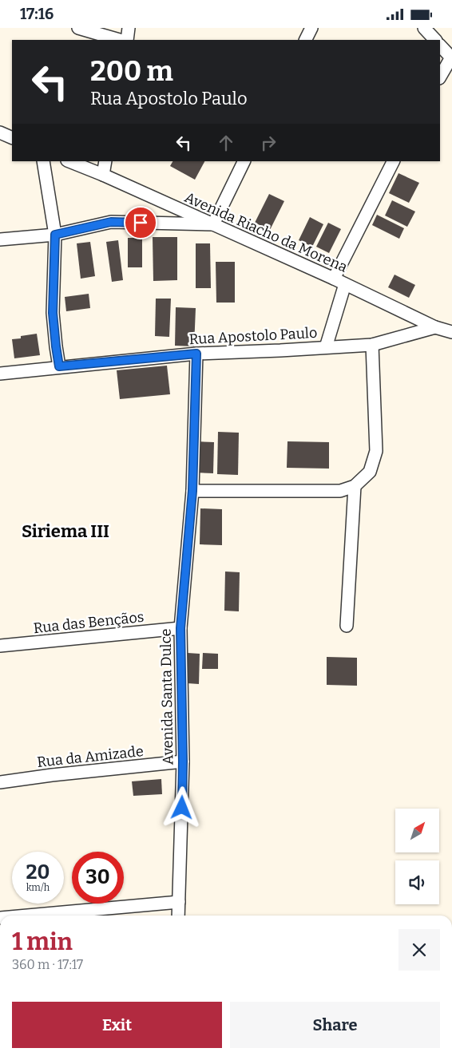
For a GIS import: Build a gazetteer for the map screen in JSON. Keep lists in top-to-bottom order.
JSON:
{
  "streets": {
    "street": [
      "Avenida Riacho da Morena",
      "Rua Apostolo Paulo",
      "Rua das Bençãos",
      "Avenida Santa Dulce",
      "Rua da Amizade"
    ]
  },
  "crossings": [
    ["Avenida Riacho da Morena", "Rua Apostolo Paulo"],
    ["Rua Apostolo Paulo", "Avenida Santa Dulce"],
    ["Rua das Bençãos", "Avenida Santa Dulce"],
    ["Avenida Santa Dulce", "Rua da Amizade"]
  ],
  "districts": ["Siriema III"],
  "north": "top right",
  "page": {
    "status": "17:16",
    "turn": ["200 m", "Rua Apostolo Paulo"],
    "speed": "20 km/h",
    "limit": "30",
    "heading": ["1 min", "360 m · 17:17"],
    "buttons": ["Exit", "Share"]
  }
}
